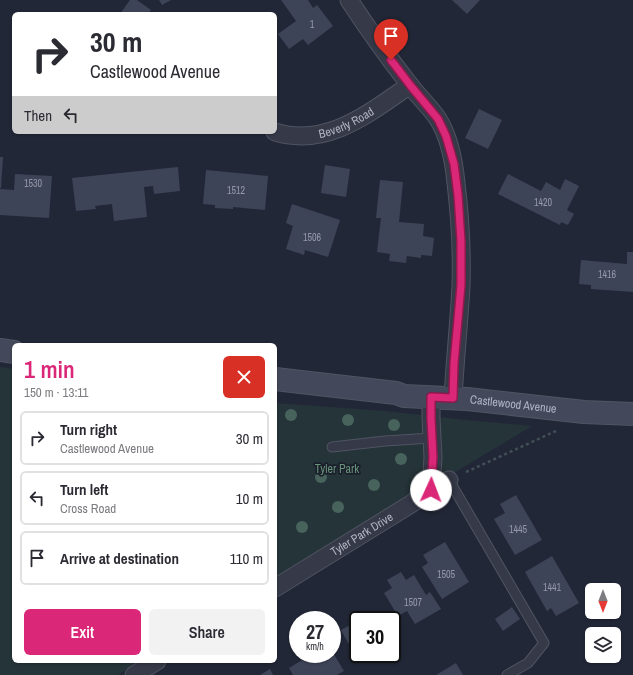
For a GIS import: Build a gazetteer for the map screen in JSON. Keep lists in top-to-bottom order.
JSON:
{
  "streets": {
    "street": ["Beverly Road", "Castlewood Avenue", "Tyler Park Drive"]
  },
  "parks": ["Tyler Park"],
  "house_numbers": [
    "1",
    "1530",
    "1512",
    "1420",
    "1506",
    "1416",
    "1445",
    "1505",
    "1441",
    "1507"
  ],
  "north": "bottom",
  "page": {
    "turn": ["30 m", "Castlewood Avenue"],
    "then": "Then",
    "heading": ["1 min", "150 m · 13:11"],
    "list": [
      {
        "name": "Turn right",
        "note": "Castlewood Avenue",
        "value": "30 m"
      },
      {
        "name": "Turn left",
        "note": "Cross Road",
        "value": "10 m"
      },
      {
        "name": "Arrive at destination",
        "value": "110 m"
      }
    ],
    "buttons": ["Exit", "Share"],
    "speed": "27 km/h",
    "limit": "30"
  }
}
